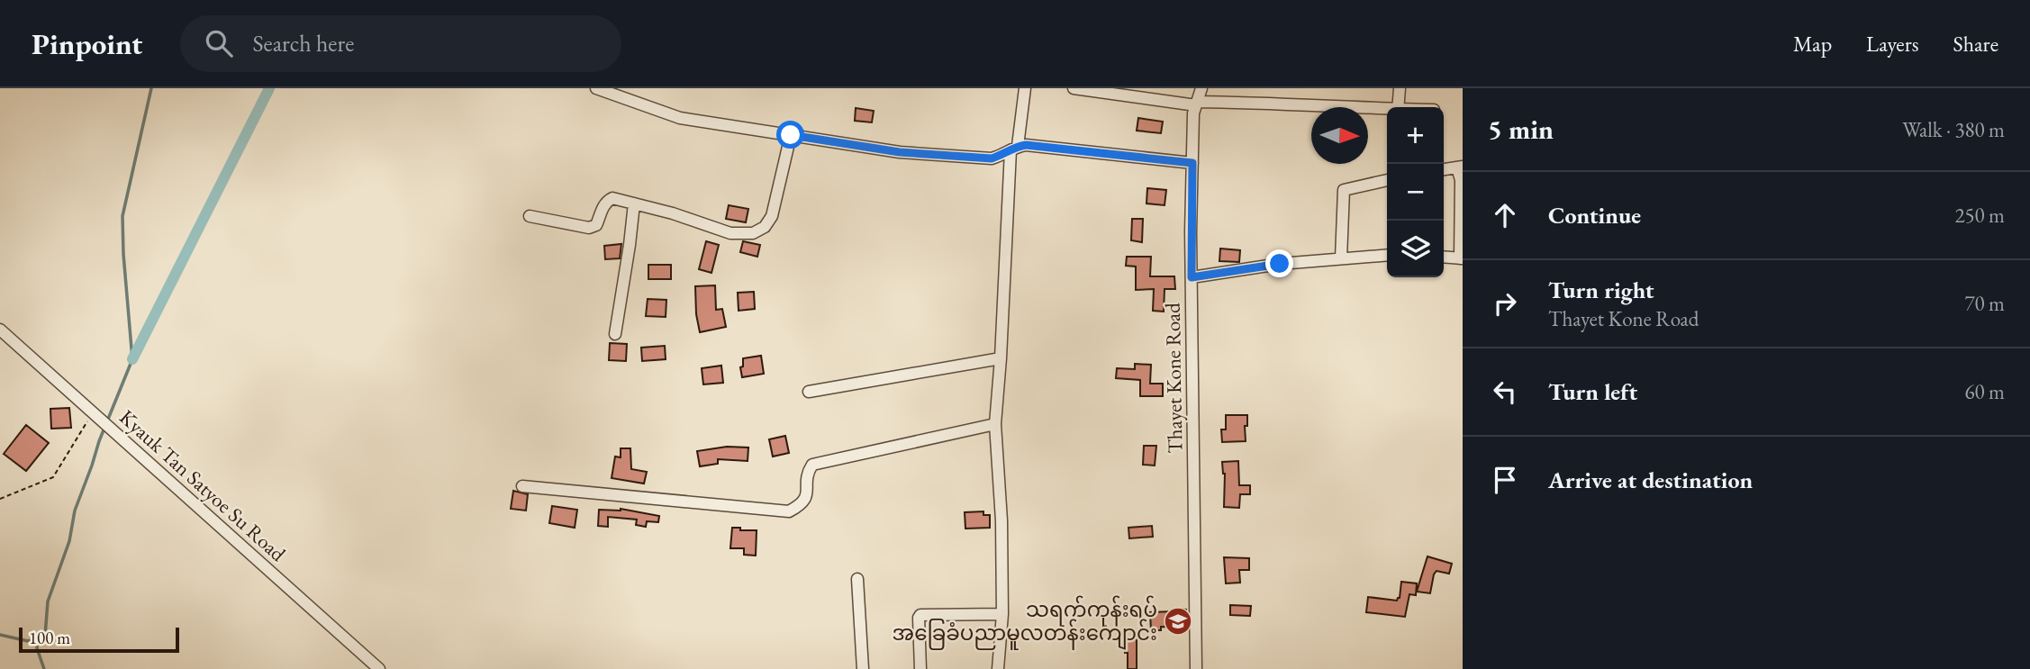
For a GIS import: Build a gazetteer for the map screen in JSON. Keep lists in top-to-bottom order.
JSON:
{
  "streets": {
    "street": ["Thayet Kone Road", "Kyauk Tan Satyoe Su Road"]
  },
  "places": {
    "school or university": ["သရက်ကုန်းရပ် အခြေခံပညာမူလတန်းကျောင်း"]
  },
  "scale_bar": "100 m",
  "north": "right",
  "page": {
    "header": "Pinpoint",
    "search": "Search here",
    "nav": ["Map", "Layers", "Share"],
    "heading": ["5 min", "Walk · 380 m"],
    "map_buttons": ["+", "−"],
    "list": [
      ["Continue", "250 m"],
      ["Turn right", "Thayet Kone Road", "70 m"],
      ["Turn left", "60 m"],
      "Arrive at destination"
    ],
    "scale": "100 m"
  }
}
